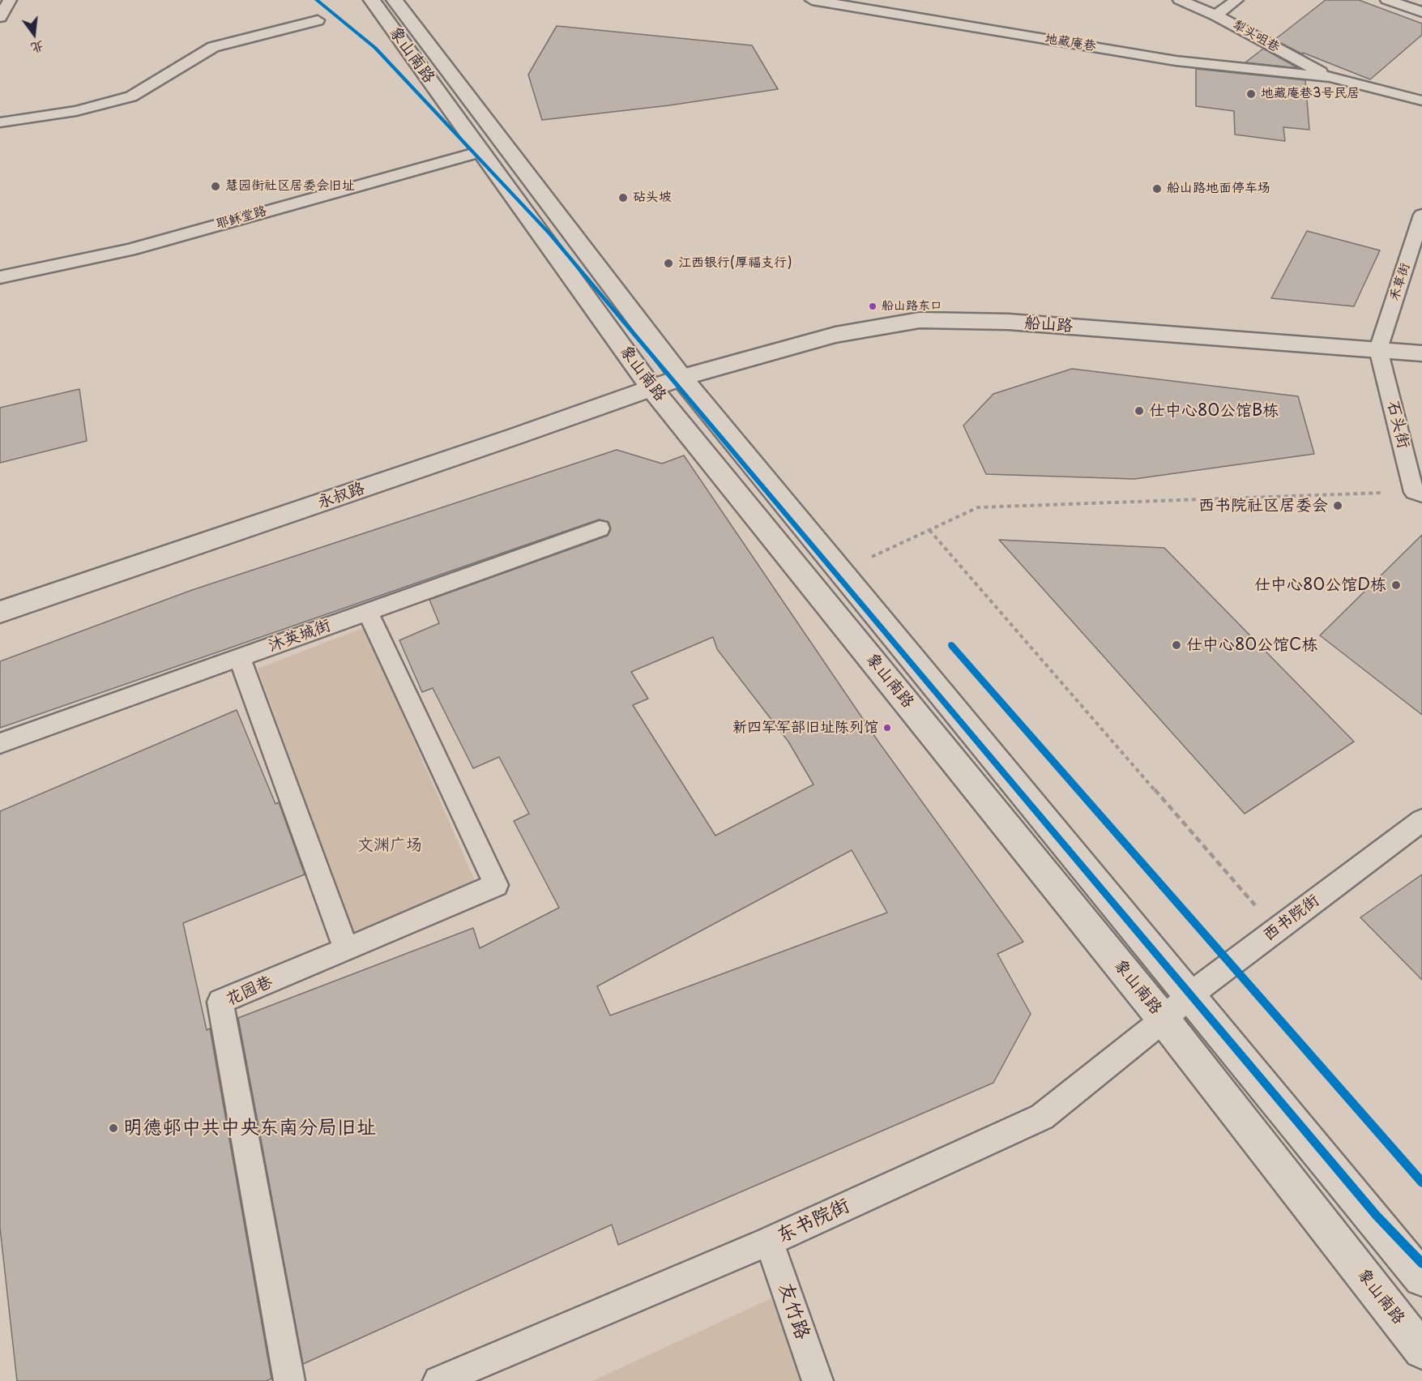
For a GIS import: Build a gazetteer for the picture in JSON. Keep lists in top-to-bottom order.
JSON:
{
  "streets": {
    "main road": ["象山南路", "船山路", "永叔路"],
    "lane": [
      "犁头咀巷",
      "地藏庵巷",
      "耶稣堂路",
      "禾草街",
      "石头街",
      "沐英城街",
      "西书院街",
      "花园巷",
      "东书院街",
      "友竹路"
    ]
  },
  "crossings": [
    ["犁头咀巷", "地藏庵巷"],
    ["象山南路", "耶稣堂路"],
    ["象山南路", "船山路"],
    ["象山南路", "永叔路"],
    ["象山南路", "西书院街"],
    ["象山南路", "东书院街"],
    ["禾草街", "船山路"],
    ["禾草街", "石头街"],
    ["船山路", "石头街"],
    ["船山路", "永叔路"],
    ["西书院街", "东书院街"],
    ["东书院街", "友竹路"]
  ],
  "parks": ["文渊广场"],
  "places": [
    "地藏庵巷3号民居",
    "慧园街社区居委会旧址",
    "船山路地面停车场",
    "砧头坡",
    "江西银行(厚福支行)",
    "船山路东口",
    "仕中心80公馆B栋",
    "西书院社区居委会",
    "仕中心80公馆D栋",
    "仕中心80公馆C栋",
    "新四军军部旧址陈列馆",
    "明德邨中共中央东南分局旧址"
  ],
  "north": "bottom"
}
